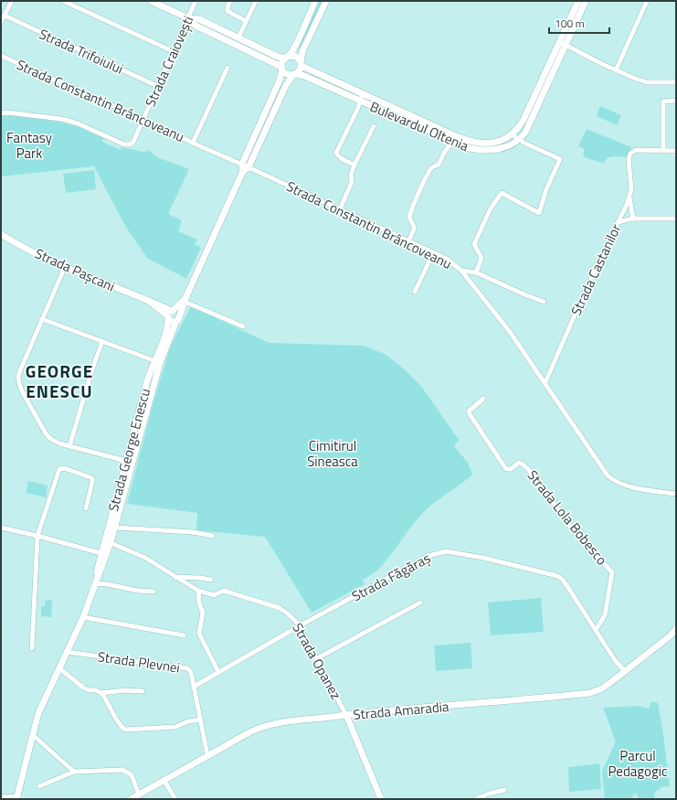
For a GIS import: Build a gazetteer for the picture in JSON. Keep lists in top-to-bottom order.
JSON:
{
  "streets": {
    "street": [
      "Strada Trifoiului",
      "Strada Craiovești",
      "Strada Constantin Brâncoveanu",
      "Bulevardul Oltenia",
      "Strada Pașcani",
      "Strada Castanilor",
      "Strada George Enescu",
      "Strada Lola Bobesco",
      "Strada Făgăraș",
      "Strada Opanez",
      "Strada Plevnei",
      "Strada Amaradia"
    ]
  },
  "crossings": [
    ["Strada Trifoiului", "Strada Craiovești"],
    ["Strada Craiovești", "Strada Constantin Brâncoveanu"],
    ["Strada Constantin Brâncoveanu", "Strada Castanilor"],
    ["Strada Constantin Brâncoveanu", "Strada George Enescu"],
    ["Bulevardul Oltenia", "Strada George Enescu"],
    ["Strada Pașcani", "Strada George Enescu"],
    ["Strada George Enescu", "Strada Opanez"],
    ["Strada George Enescu", "Strada Plevnei"],
    ["Strada Lola Bobesco", "Strada Făgăraș"],
    ["Strada Făgăraș", "Strada Opanez"],
    ["Strada Făgăraș", "Strada Plevnei"],
    ["Strada Făgăraș", "Strada Amaradia"],
    ["Strada Opanez", "Strada Amaradia"],
    ["Strada Plevnei", "Strada Amaradia"]
  ],
  "districts": ["GEORGE ENESCU"],
  "parks": ["Fantasy Park", "Cimitirul Sineasca", "Parcul Pedagogic"],
  "scale_bar": "100 m"
}
